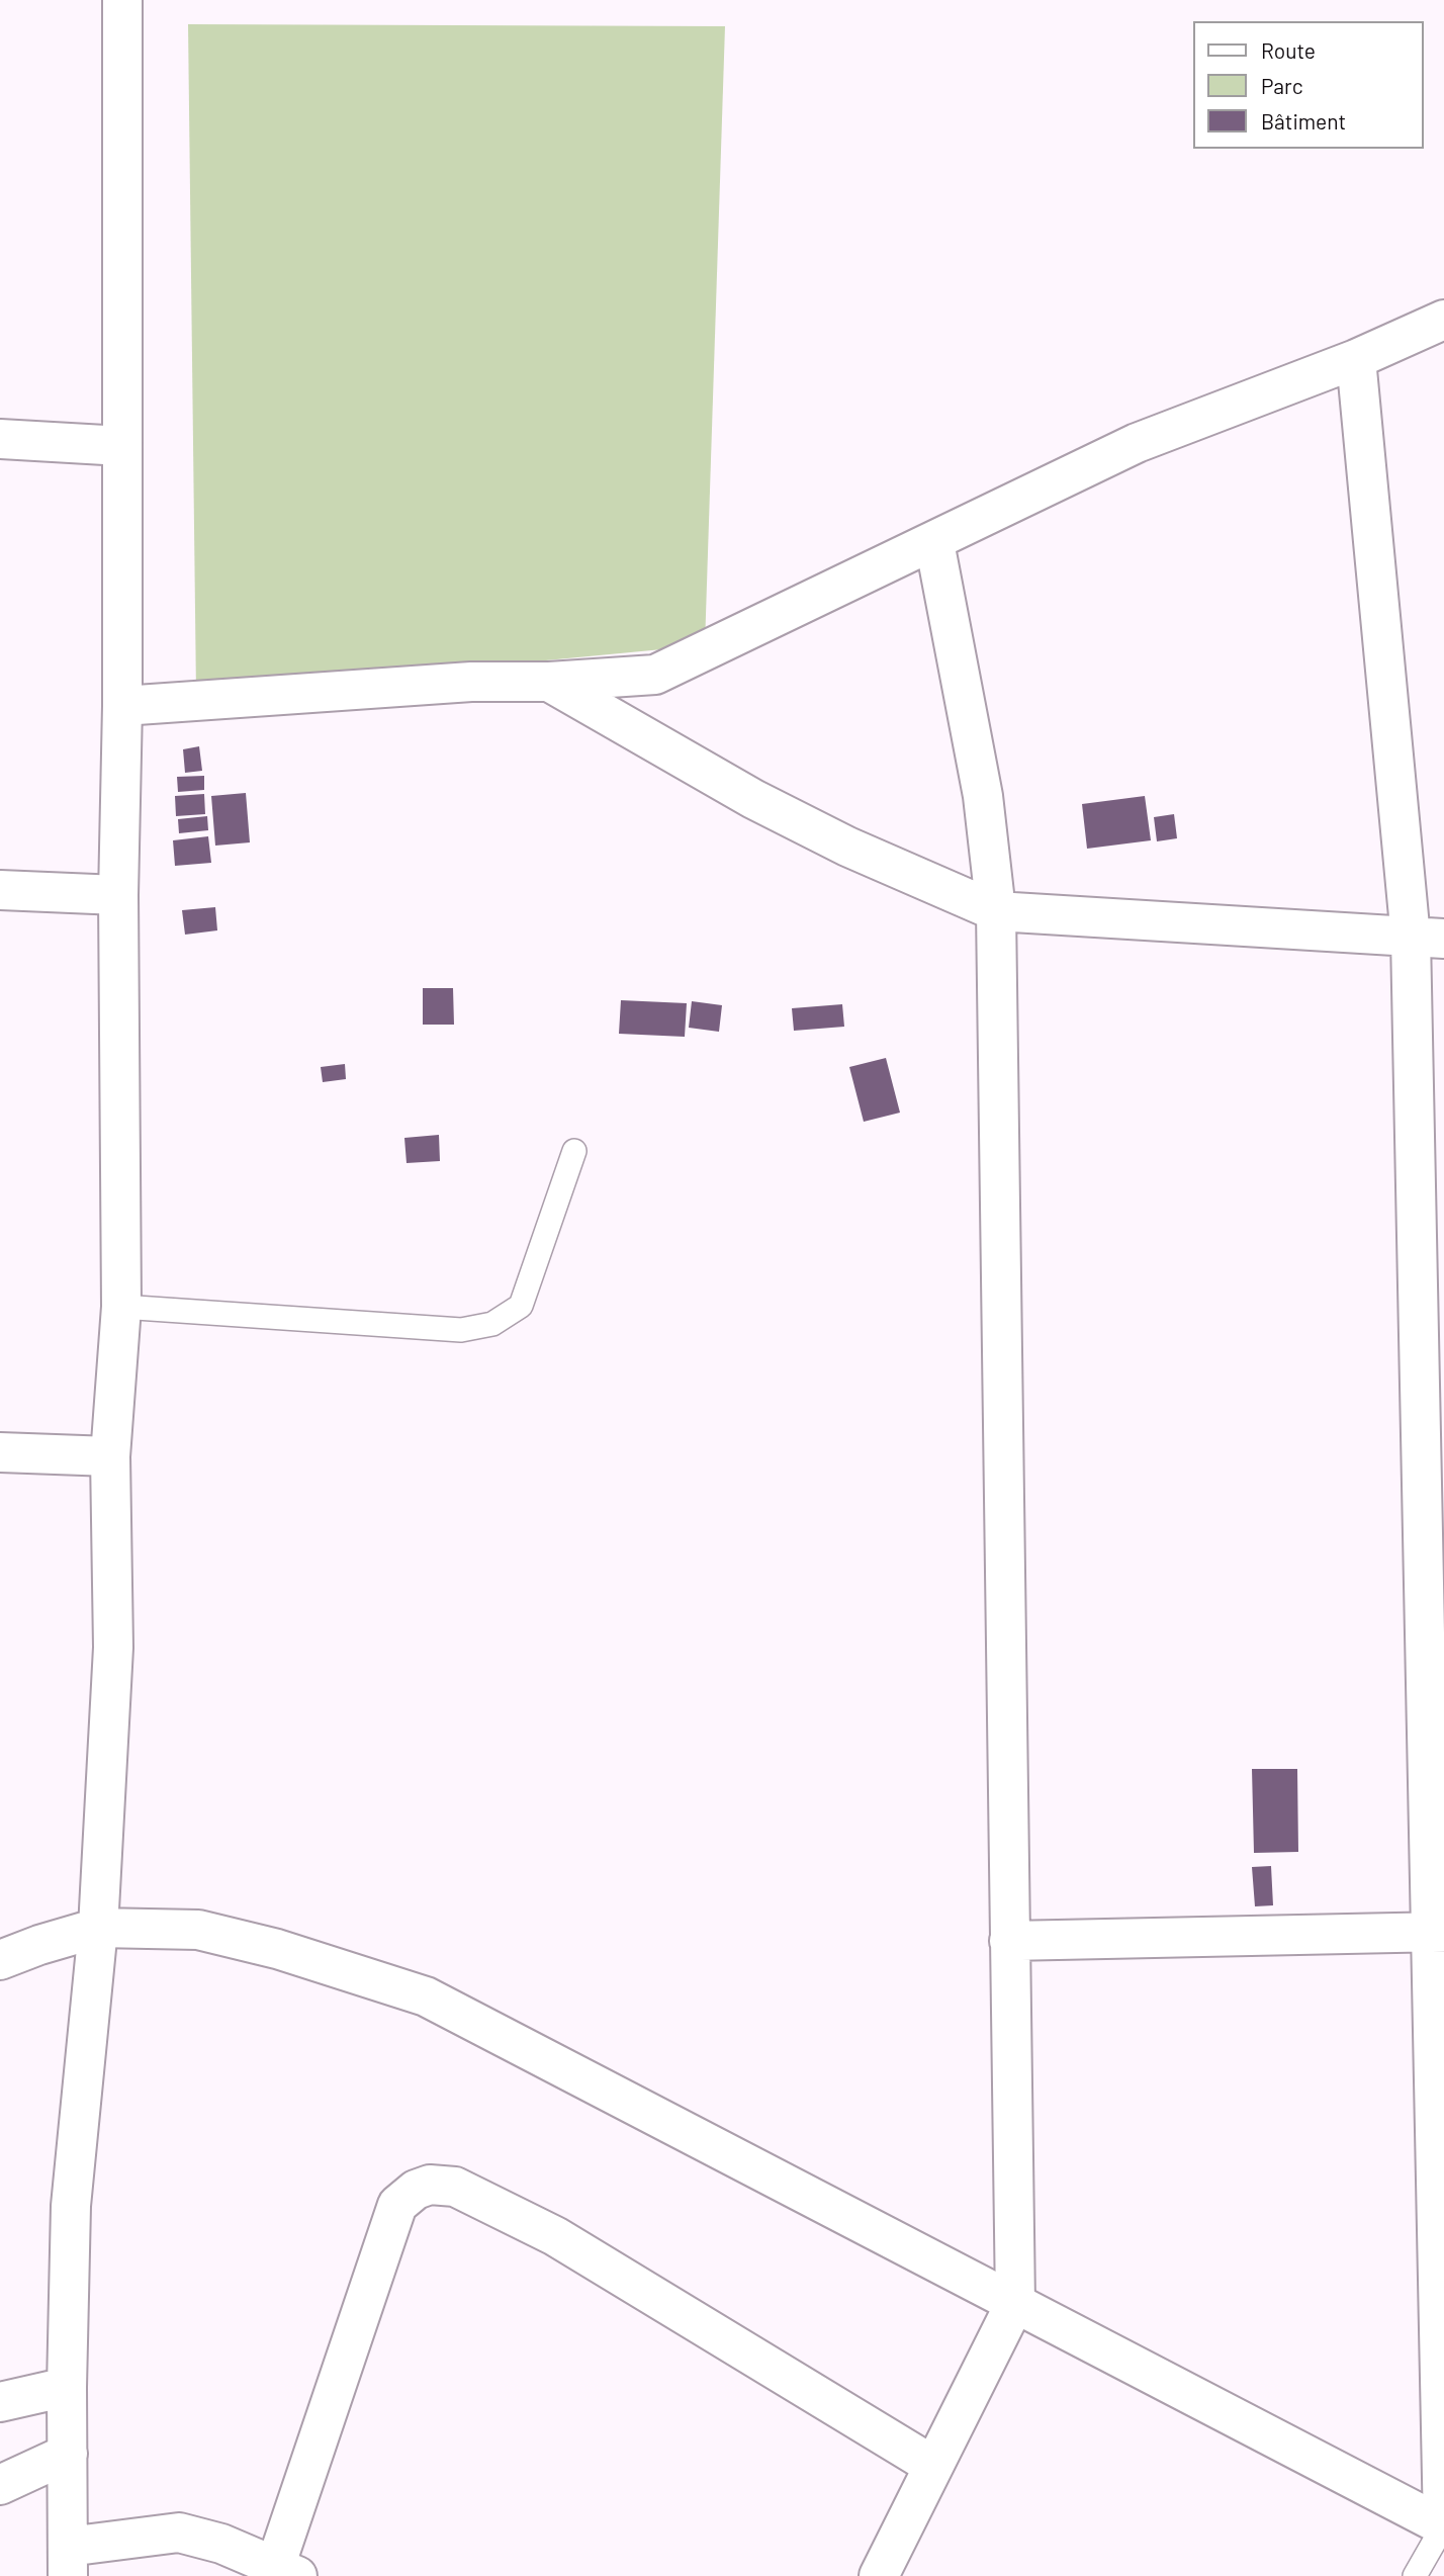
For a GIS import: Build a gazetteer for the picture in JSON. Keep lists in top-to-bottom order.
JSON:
{
  "legend": ["Route", "Parc", "Bâtiment"]
}
